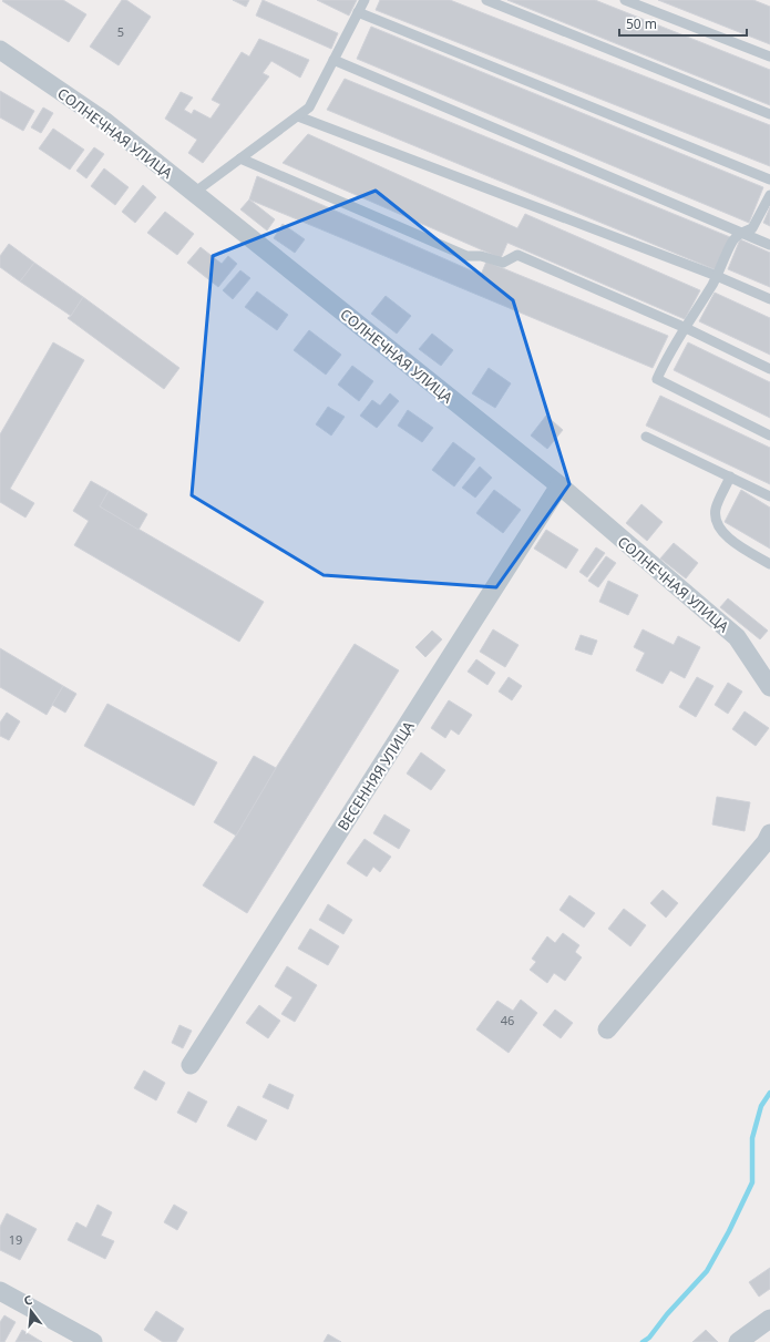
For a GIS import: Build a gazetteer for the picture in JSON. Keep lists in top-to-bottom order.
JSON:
{
  "streets": {
    "street": ["СОЛНЕЧНАЯ УЛИЦА", "ВЕСЕННЯЯ УЛИЦА"]
  },
  "crossings": [
    ["СОЛНЕЧНАЯ УЛИЦА", "ВЕСЕННЯЯ УЛИЦА"]
  ],
  "house_numbers": ["5", "46", "19"],
  "scale_bar": "50 m",
  "north": "top"
}
